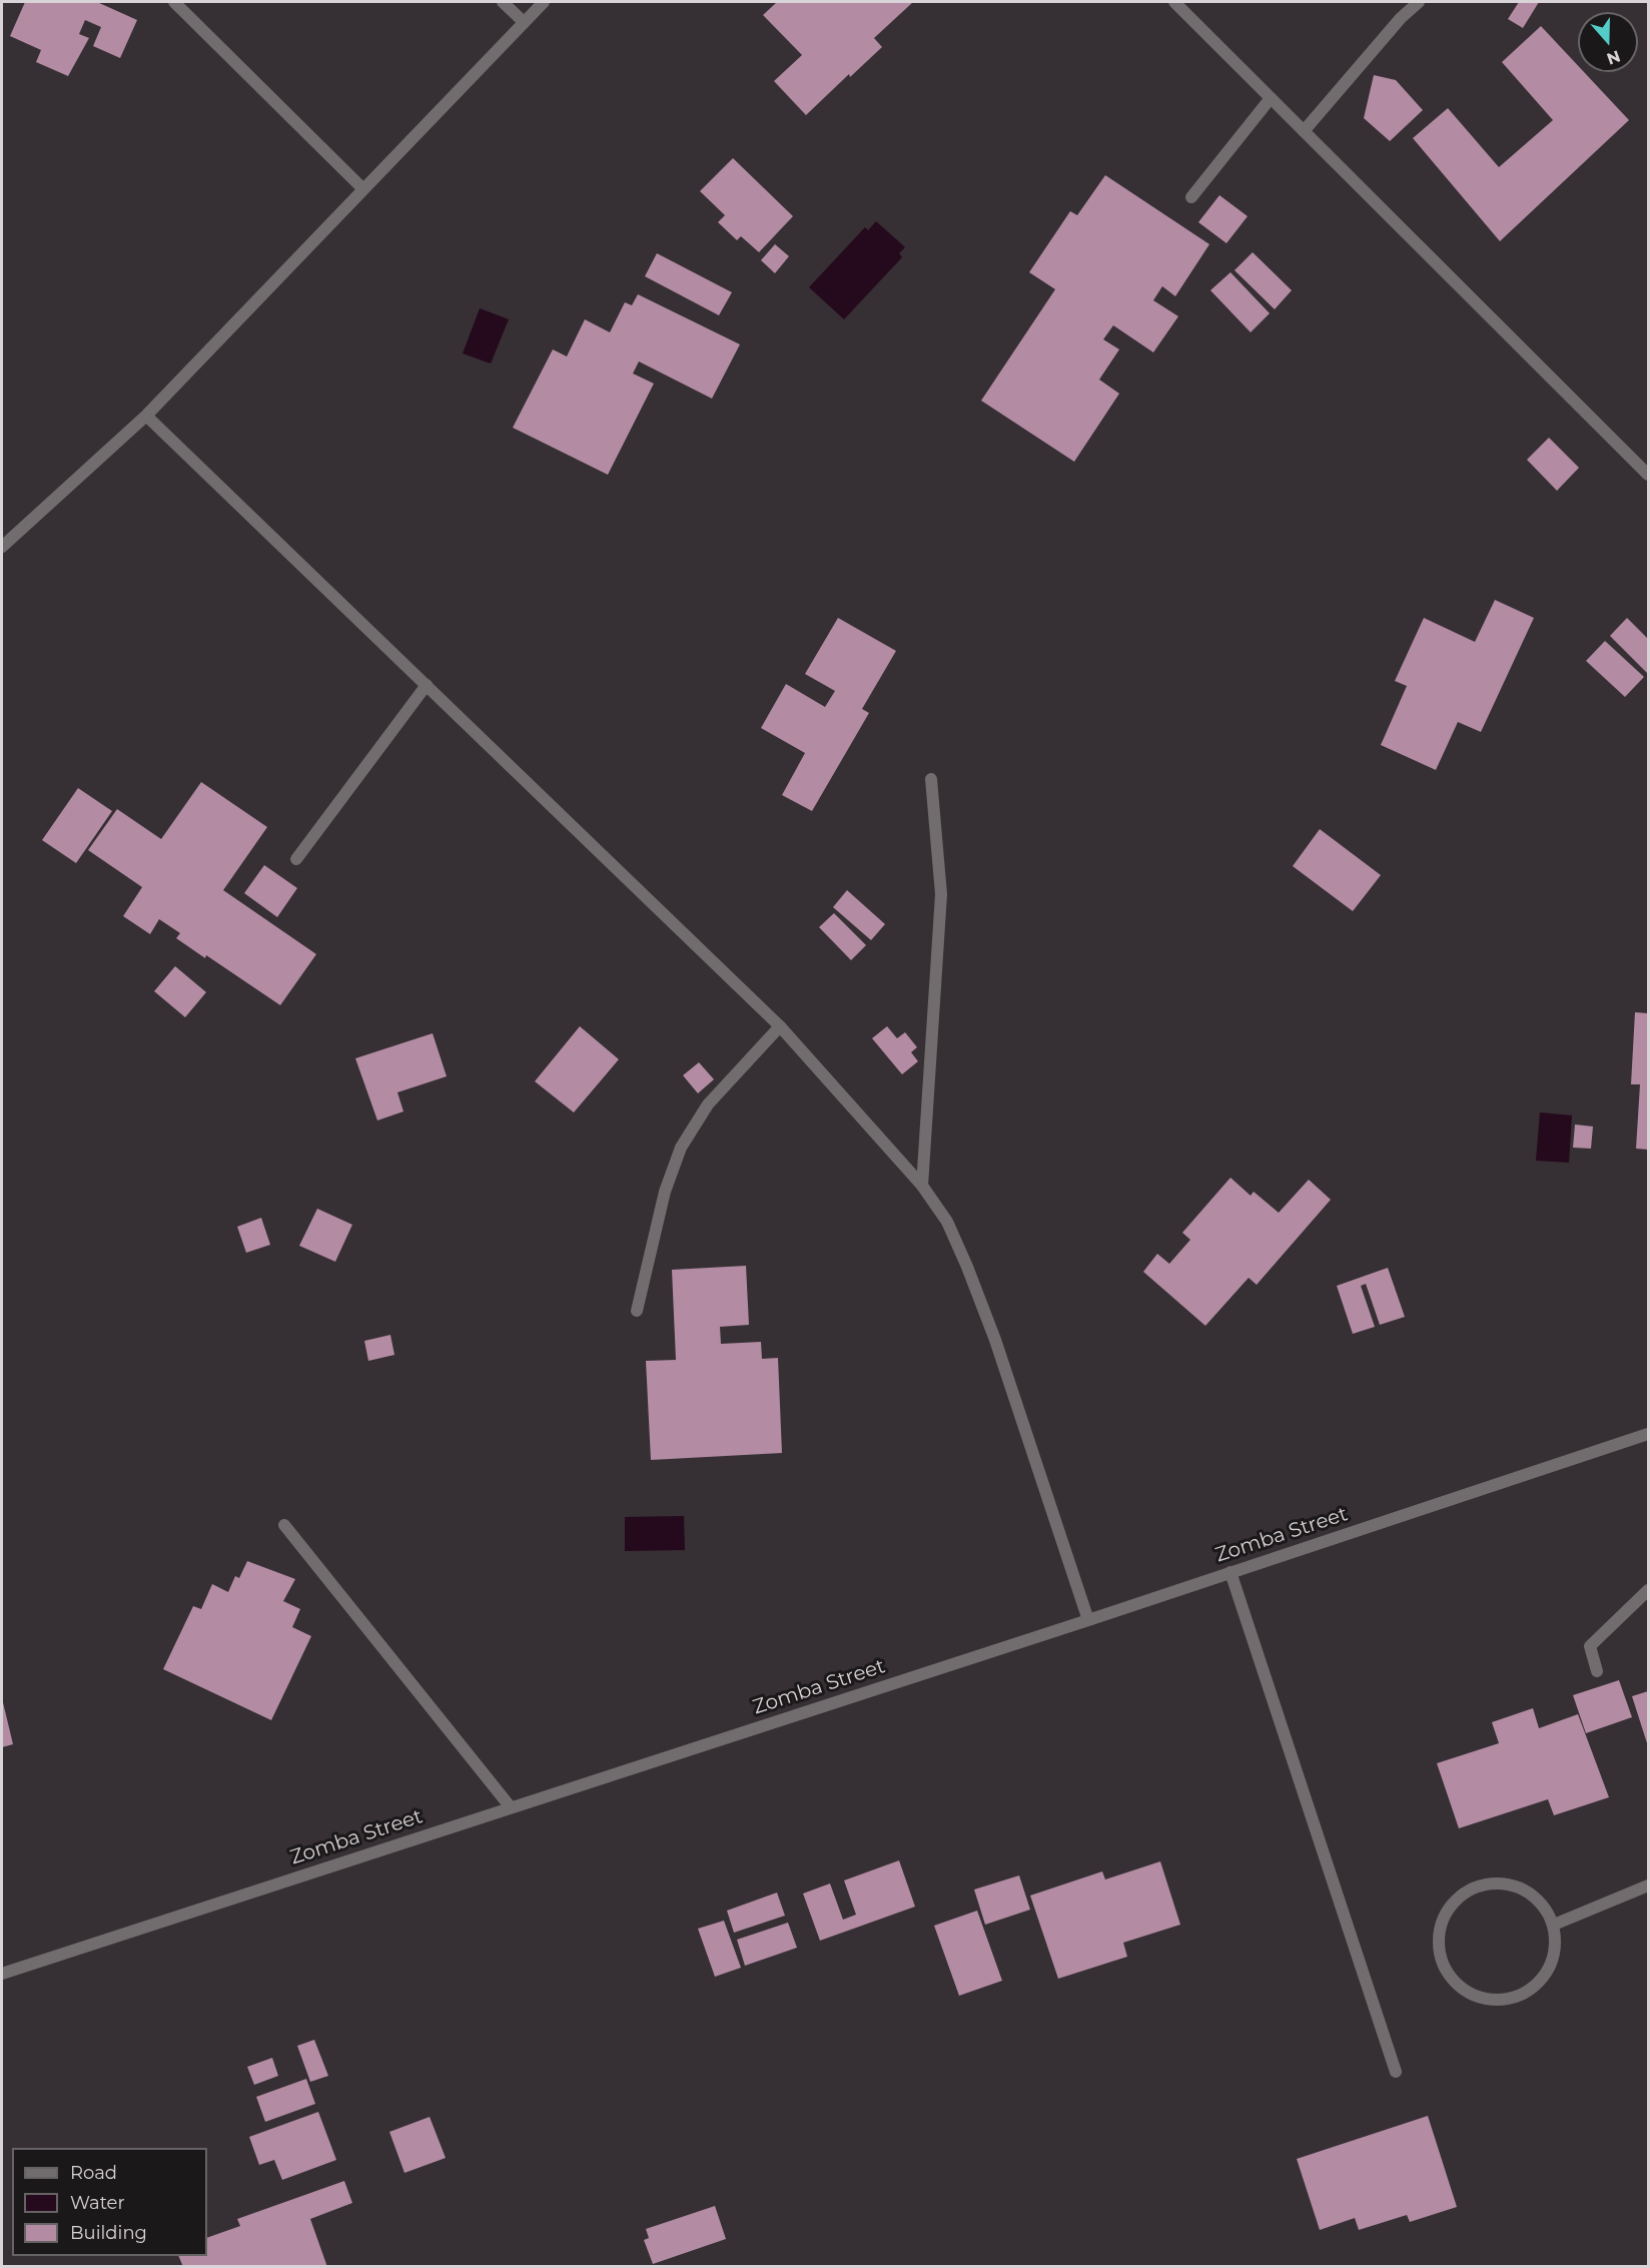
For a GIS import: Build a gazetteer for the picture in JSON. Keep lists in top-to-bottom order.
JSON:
{
  "streets": {
    "street": ["Zomba Street"]
  },
  "legend": ["Road", "Water", "Building"],
  "north": "bottom"
}
